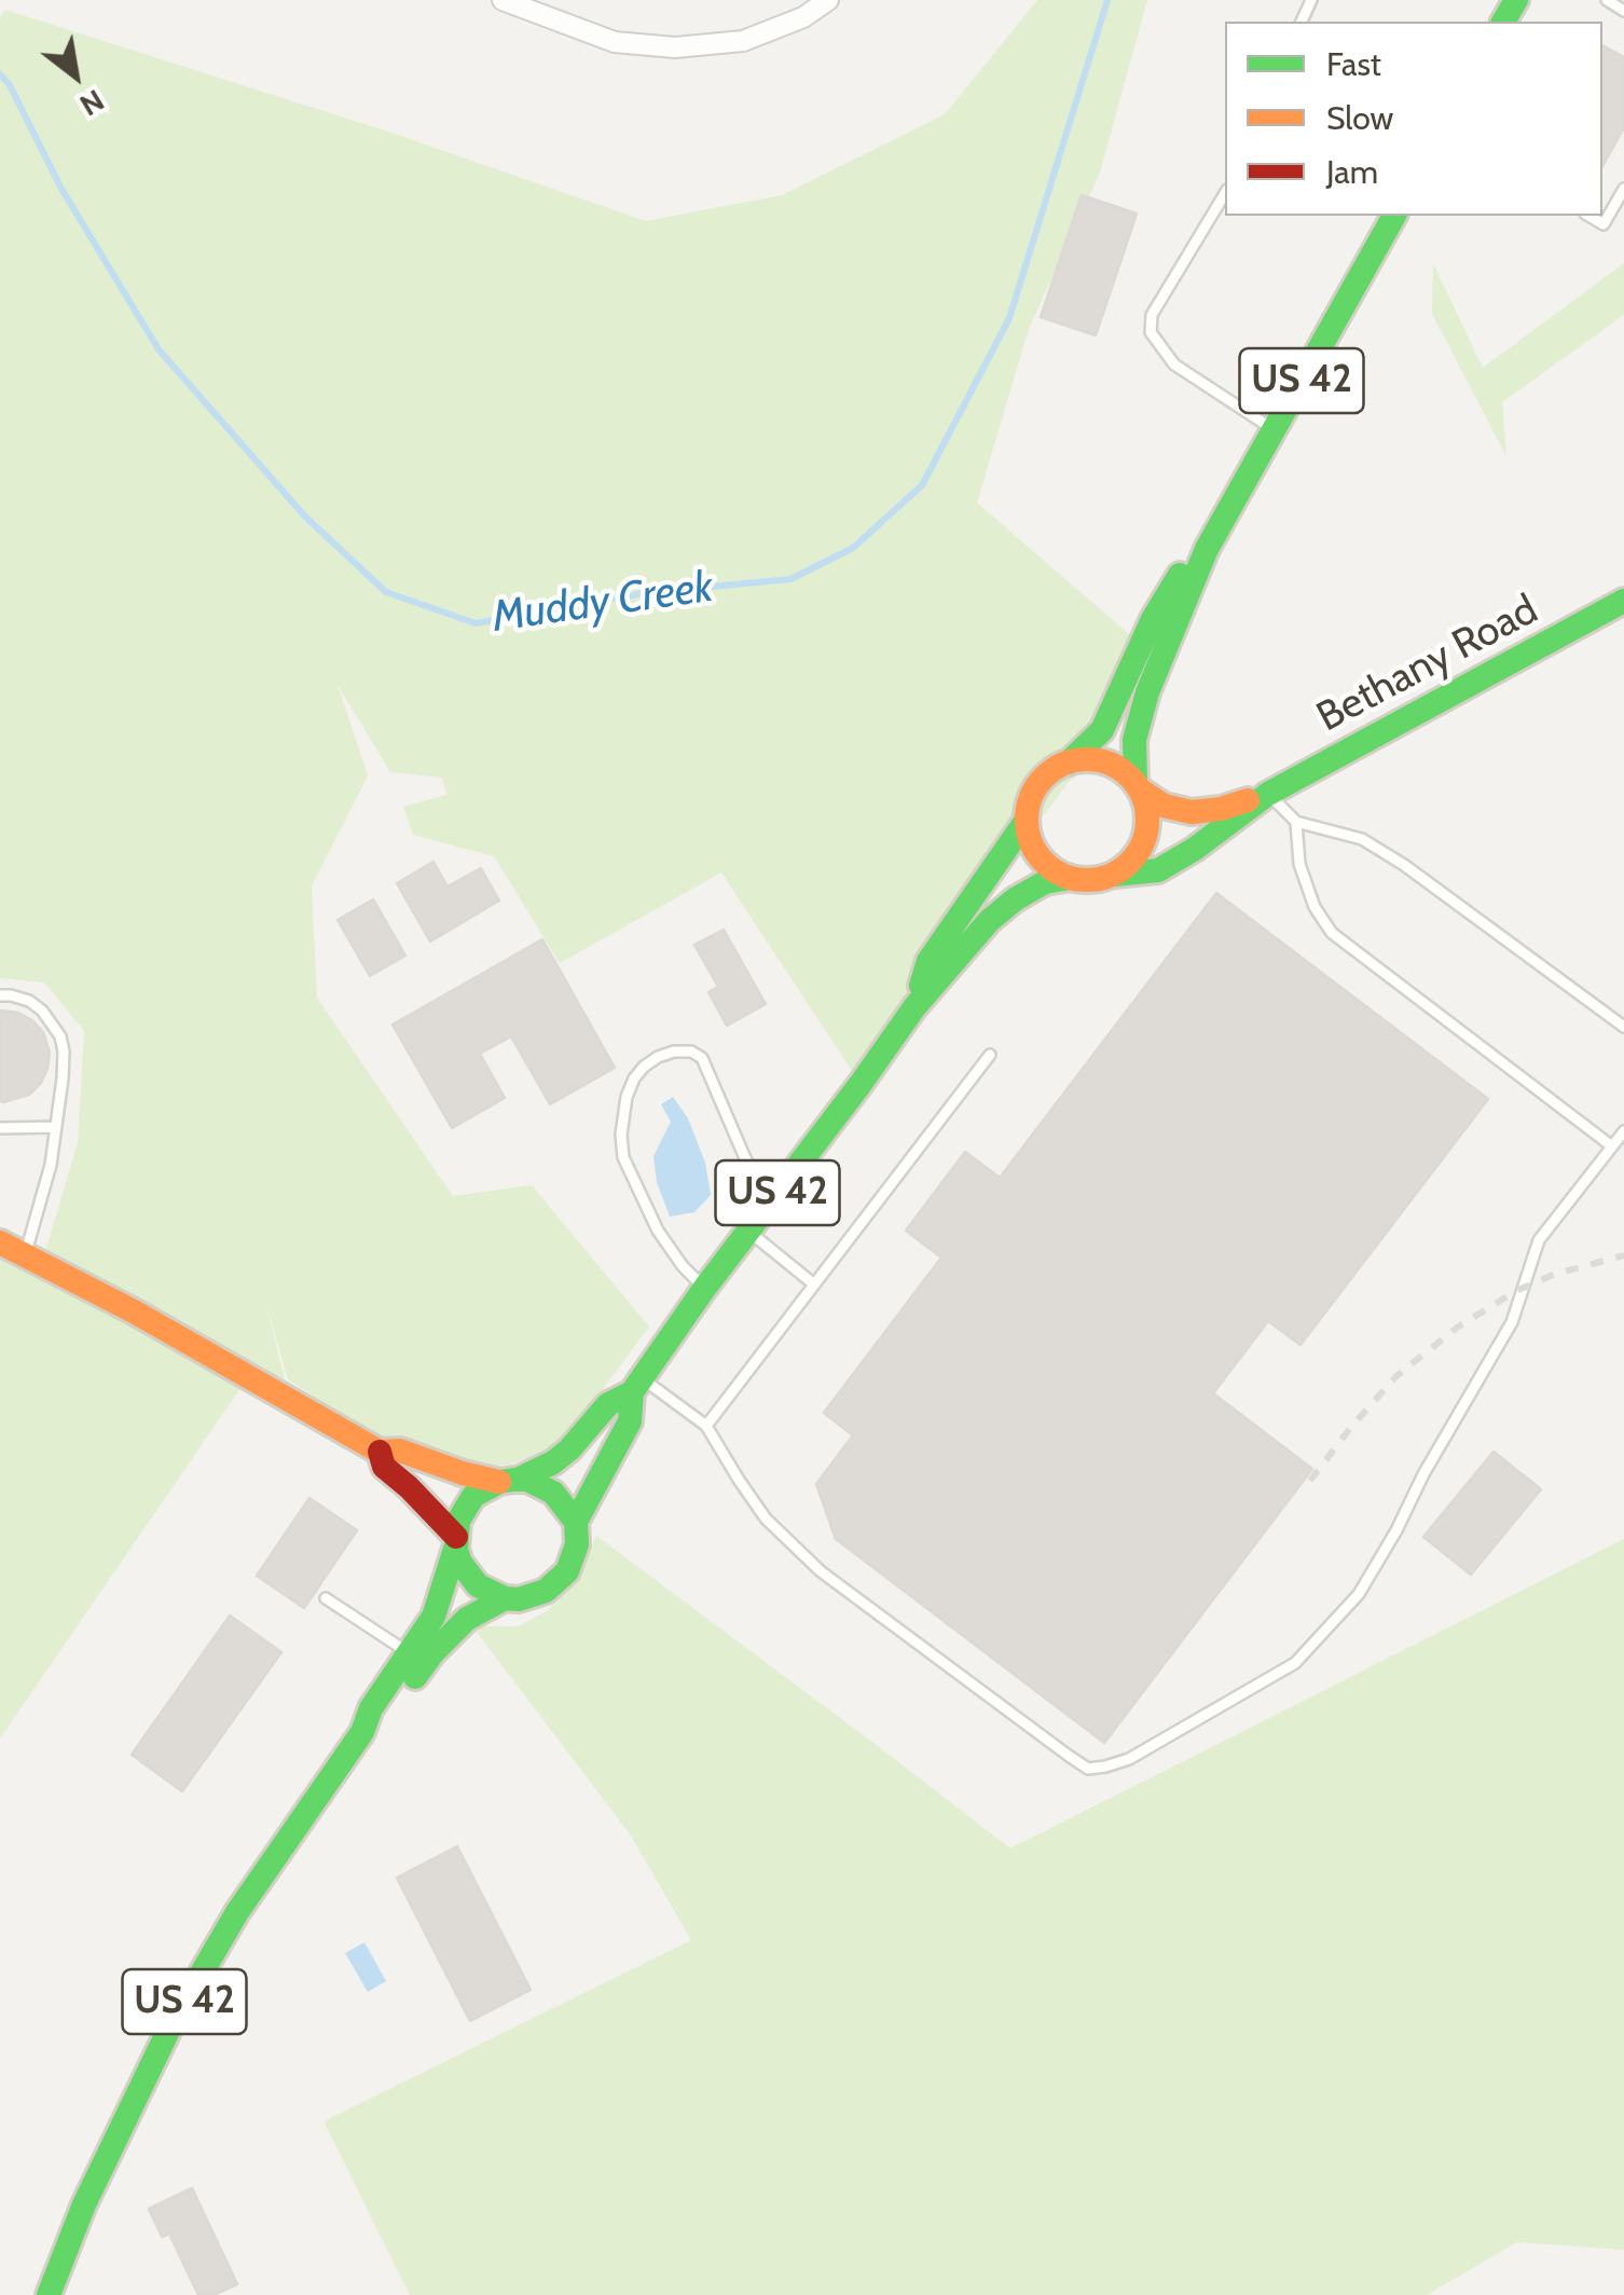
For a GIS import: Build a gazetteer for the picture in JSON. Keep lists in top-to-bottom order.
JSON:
{
  "streets": {
    "main road": ["US 42", "Bethany Road"]
  },
  "crossings": [
    ["US 42", "Bethany Road"]
  ],
  "water": ["Muddy Creek"],
  "legend": ["Fast", "Slow", "Jam"],
  "north": "bottom right"
}
